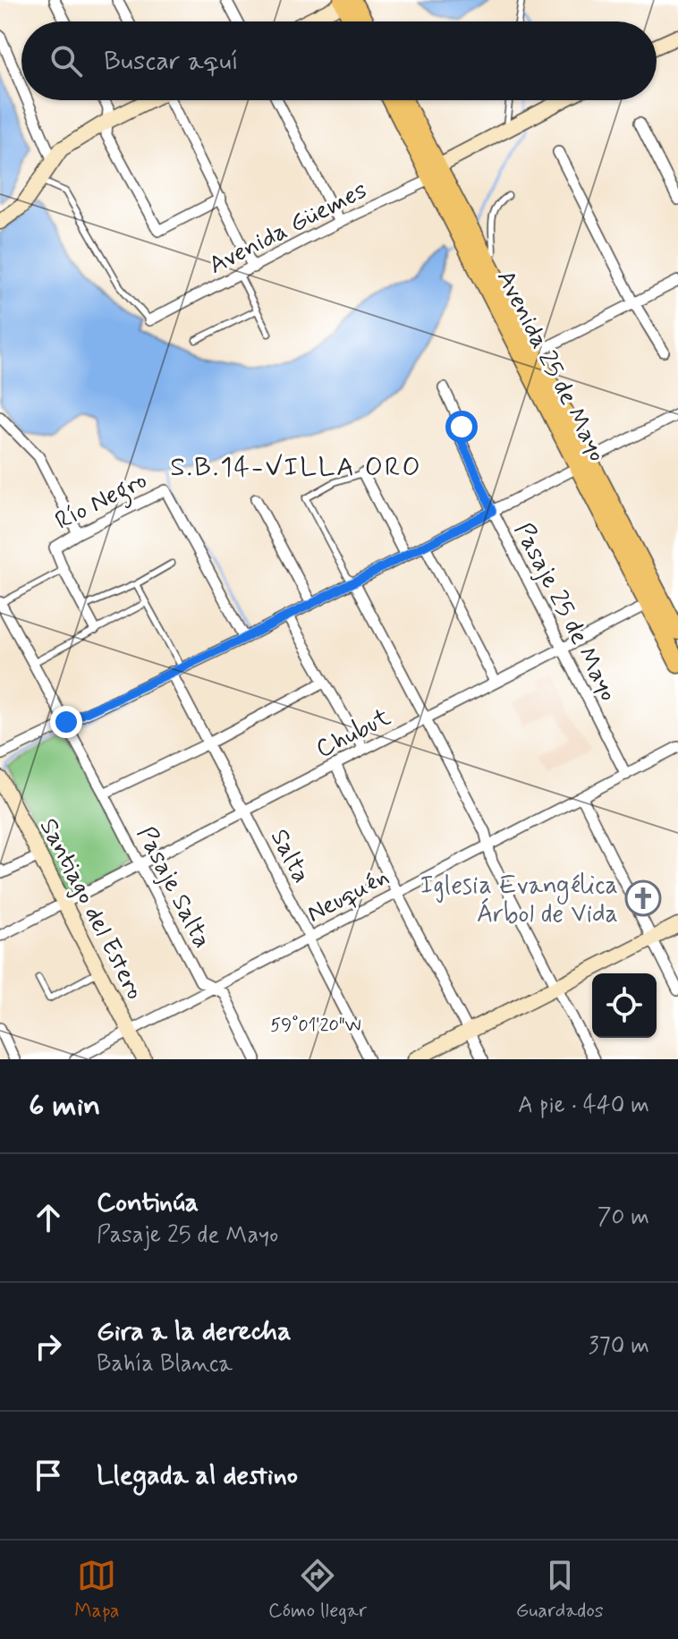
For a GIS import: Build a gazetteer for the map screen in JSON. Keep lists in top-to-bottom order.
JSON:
{
  "streets": {
    "main road": ["Avenida 25 de Mayo"],
    "street": [
      "Avenida Güemes",
      "Río Negro",
      "Pasaje 25 de Mayo",
      "Chubut",
      "Salta",
      "Pasaje Salta",
      "Neuquén",
      "Santiago del Estero"
    ]
  },
  "crossings": [
    ["Avenida Güemes", "Avenida 25 de Mayo"],
    ["Avenida 25 de Mayo", "Chubut"],
    ["Pasaje 25 de Mayo", "Chubut"],
    ["Pasaje 25 de Mayo", "Neuquén"],
    ["Chubut", "Salta"],
    ["Chubut", "Pasaje Salta"],
    ["Chubut", "Santiago del Estero"],
    ["Salta", "Neuquén"],
    ["Pasaje Salta", "Neuquén"],
    ["Neuquén", "Santiago del Estero"]
  ],
  "districts": ["S.B.14-VILLA ORO"],
  "places": {
    "church": ["Iglesia Evangélica Árbol de Vida"]
  },
  "page": {
    "search": "Buscar aquí",
    "heading": ["6 min", "A pie · 440 m"],
    "list": [
      ["Continúa", "Pasaje 25 de Mayo", "70 m"],
      ["Gira a la derecha", "Bahía Blanca", "370 m"],
      "Llegada al destino"
    ],
    "nav": ["Mapa", "Cómo llegar", "Guardados"]
  },
  "coordinates": ["59°01'20\"W"]
}
